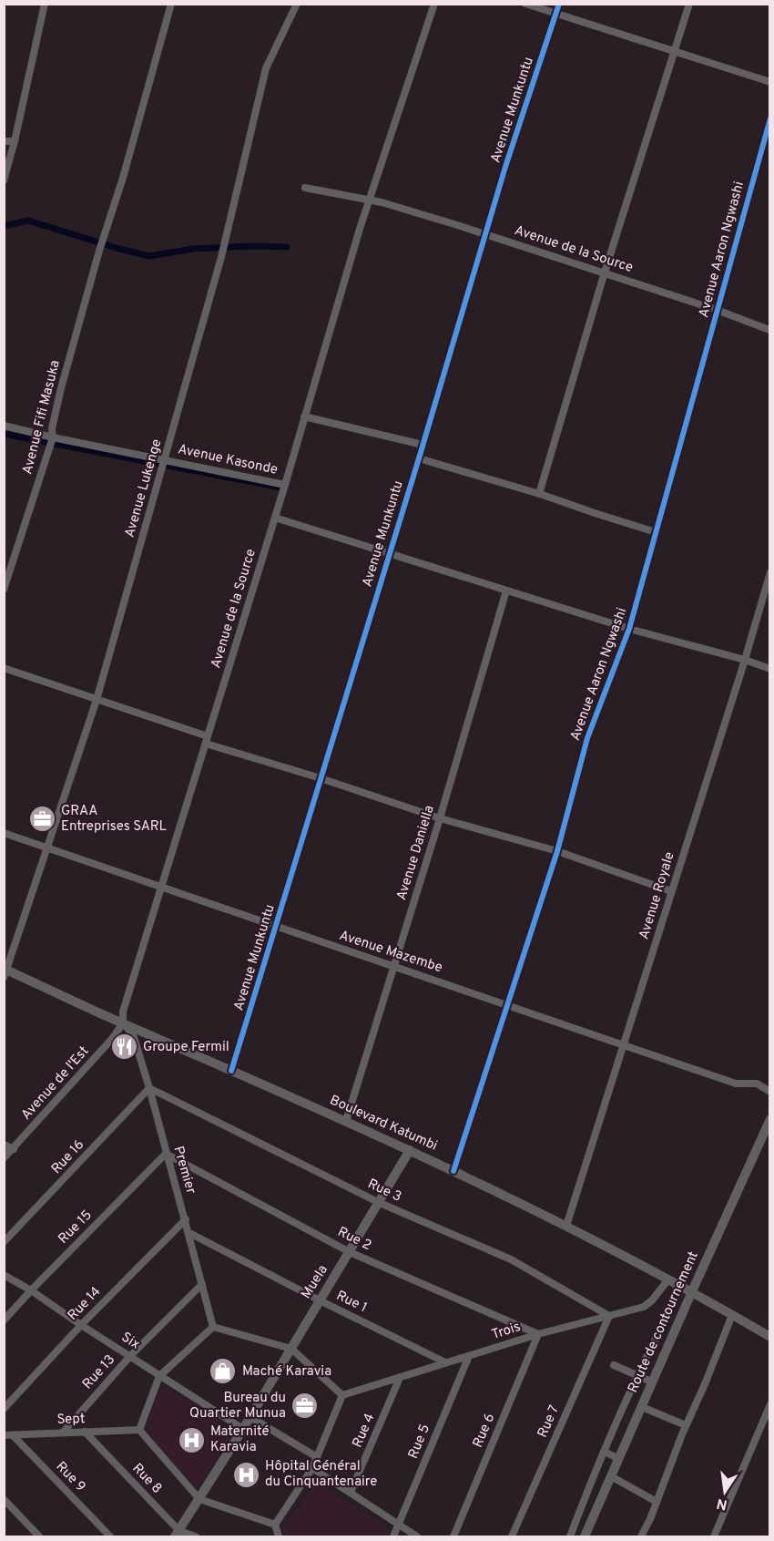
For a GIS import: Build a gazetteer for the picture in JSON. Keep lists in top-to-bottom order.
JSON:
{
  "streets": {
    "street": [
      "Avenue Munkuntu",
      "Avenue de la Source",
      "Avenue Aaron Ngwashi",
      "Avenue Fifi Masuka",
      "Avenue Kasonde",
      "Avenue Lukenge",
      "Avenue Daniella",
      "Avenue Royale",
      "Avenue Mazembe",
      "Avenue de l'Est",
      "Boulevard Katumbi",
      "Rue 16",
      "Premier",
      "Rue 3",
      "Rue 15",
      "Rue 2",
      "Muela",
      "Rue 1",
      "Rue 14",
      "Route de contournement",
      "Trois",
      "Six",
      "Rue 13",
      "Sept",
      "Rue 7",
      "Rue 4",
      "Rue 6",
      "Rue 5",
      "Rue 9",
      "Rue 8"
    ]
  },
  "crossings": [
    ["Avenue Munkuntu", "Avenue de la Source"],
    ["Avenue Munkuntu", "Avenue Mazembe"],
    ["Avenue Munkuntu", "Boulevard Katumbi"],
    ["Avenue de la Source", "Avenue Aaron Ngwashi"],
    ["Avenue de la Source", "Avenue Kasonde"],
    ["Avenue de la Source", "Avenue Mazembe"],
    ["Avenue de la Source", "Avenue de l'Est"],
    ["Avenue de la Source", "Boulevard Katumbi"],
    ["Avenue de la Source", "Premier"],
    ["Avenue Aaron Ngwashi", "Avenue Mazembe"],
    ["Avenue Aaron Ngwashi", "Boulevard Katumbi"],
    ["Avenue Fifi Masuka", "Avenue Kasonde"],
    ["Avenue Kasonde", "Avenue Lukenge"],
    ["Avenue Lukenge", "Avenue Mazembe"],
    ["Avenue Lukenge", "Boulevard Katumbi"],
    ["Avenue Daniella", "Avenue Mazembe"],
    ["Avenue Daniella", "Boulevard Katumbi"],
    ["Avenue Royale", "Avenue Mazembe"],
    ["Avenue Royale", "Boulevard Katumbi"],
    ["Avenue de l'Est", "Boulevard Katumbi"],
    ["Avenue de l'Est", "Premier"],
    ["Boulevard Katumbi", "Premier"],
    ["Boulevard Katumbi", "Muela"],
    ["Boulevard Katumbi", "Route de contournement"],
    ["Boulevard Katumbi", "Trois"],
    ["Rue 16", "Premier"],
    ["Rue 16", "Rue 3"],
    ["Premier", "Rue 3"],
    ["Premier", "Rue 15"],
    ["Premier", "Rue 2"],
    ["Premier", "Rue 1"],
    ["Premier", "Rue 14"],
    ["Premier", "Rue 13"],
    ["Rue 3", "Muela"],
    ["Rue 3", "Trois"],
    ["Rue 3", "Rue 7"],
    ["Rue 15", "Rue 2"],
    ["Rue 15", "Six"],
    ["Rue 2", "Muela"],
    ["Rue 2", "Trois"],
    ["Rue 2", "Rue 6"],
    ["Muela", "Rue 1"],
    ["Muela", "Six"],
    ["Muela", "Rue 8"],
    ["Rue 1", "Trois"],
    ["Rue 14", "Six"],
    ["Trois", "Rue 7"],
    ["Trois", "Rue 4"],
    ["Trois", "Rue 6"],
    ["Trois", "Rue 5"],
    ["Six", "Rue 13"],
    ["Rue 13", "Sept"],
    ["Sept", "Rue 9"],
    ["Sept", "Rue 8"]
  ],
  "places": {
    "office": ["GRAA Entreprises SARL", "Bureau du Quartier Munua"],
    "restaurant": ["Groupe Fermil"],
    "shop": ["Maché Karavia"],
    "hospital": ["Maternité Karavia", "Hôpital Général du Cinquantenaire"]
  },
  "north": "bottom"
}
